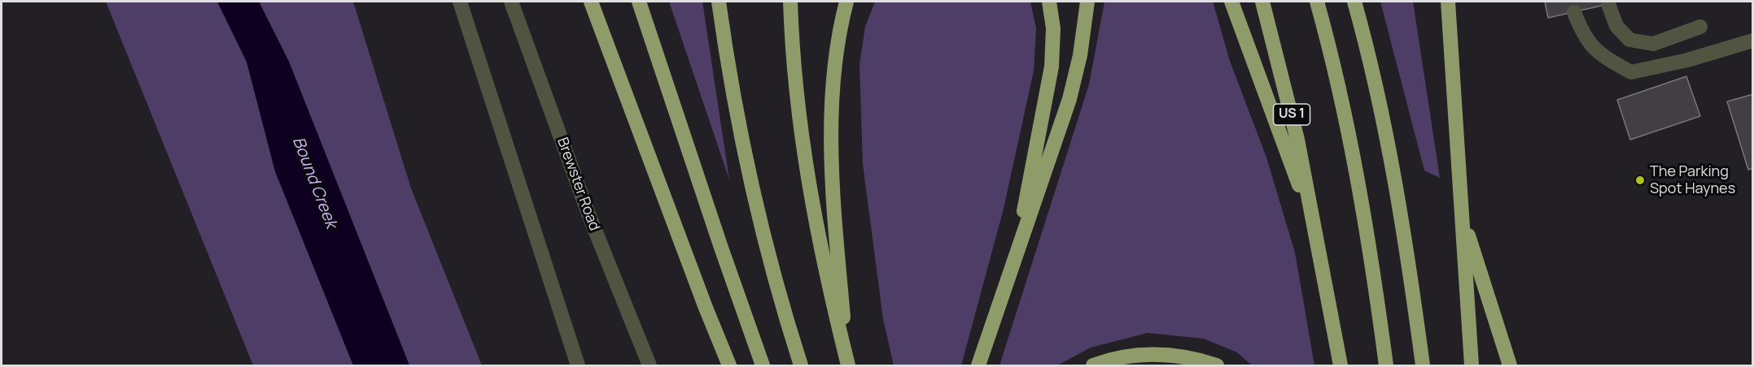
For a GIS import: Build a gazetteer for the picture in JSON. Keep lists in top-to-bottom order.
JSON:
{
  "streets": {
    "highway": ["US 1"],
    "street": ["Brewster Road"]
  },
  "water": ["Bound Creek"],
  "places": ["The Parking Spot Haynes"]
}
